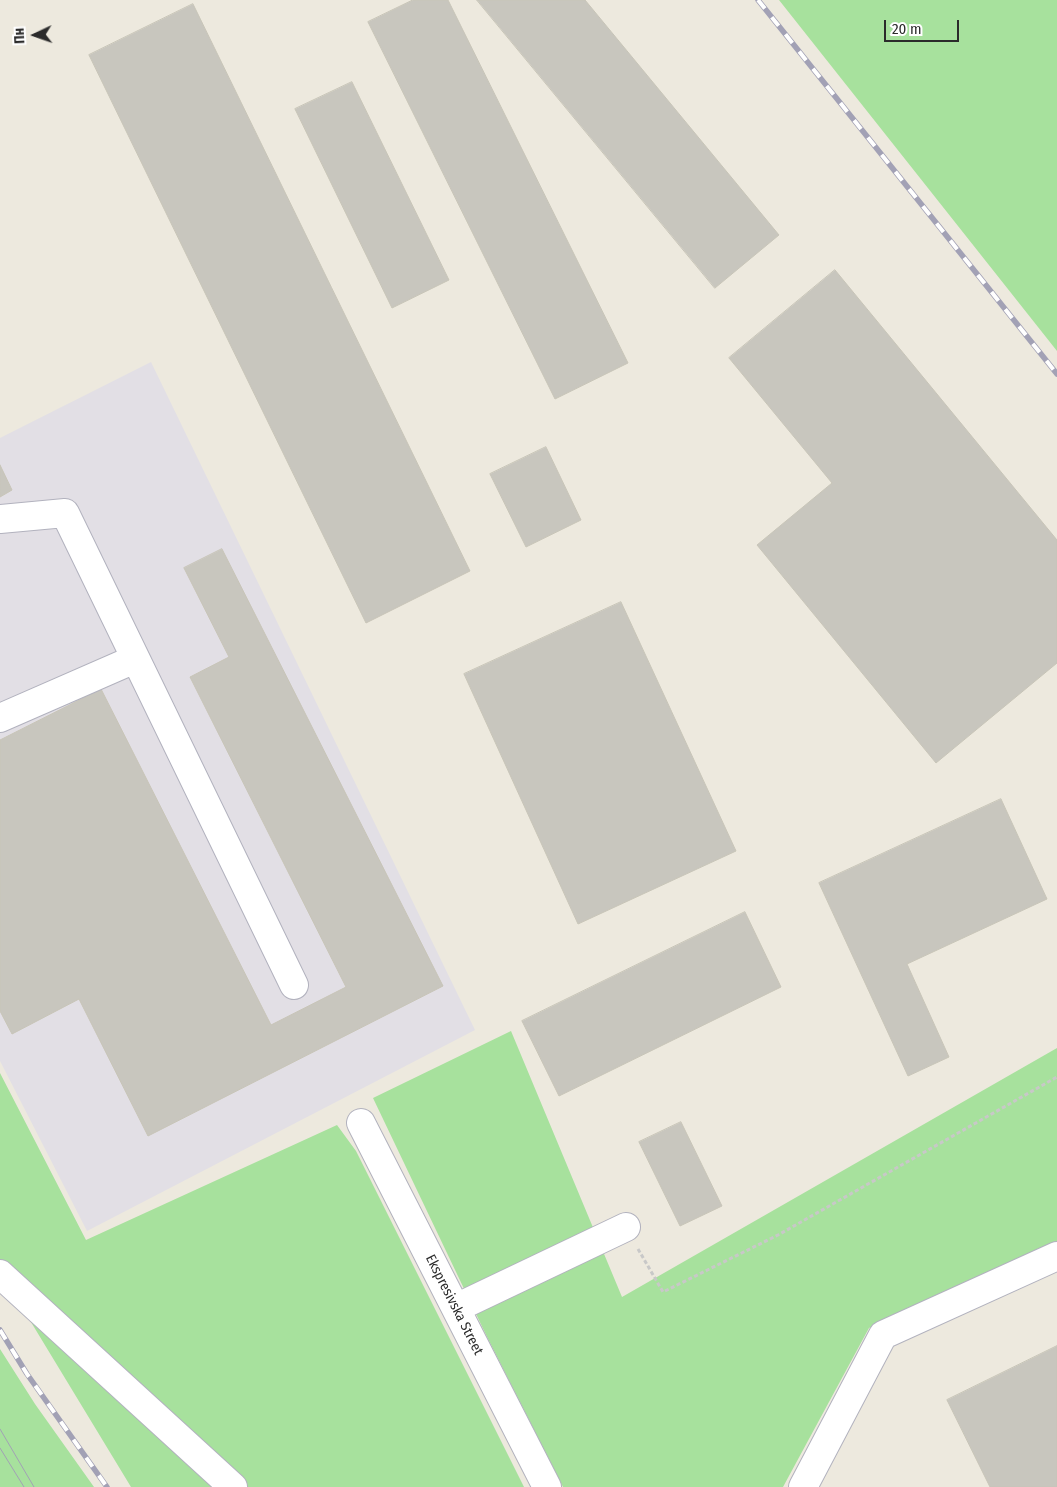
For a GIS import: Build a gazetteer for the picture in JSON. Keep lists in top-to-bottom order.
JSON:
{
  "streets": {
    "street": ["Ekspresivska Street"]
  },
  "scale_bar": "20 m",
  "north": "left"
}
